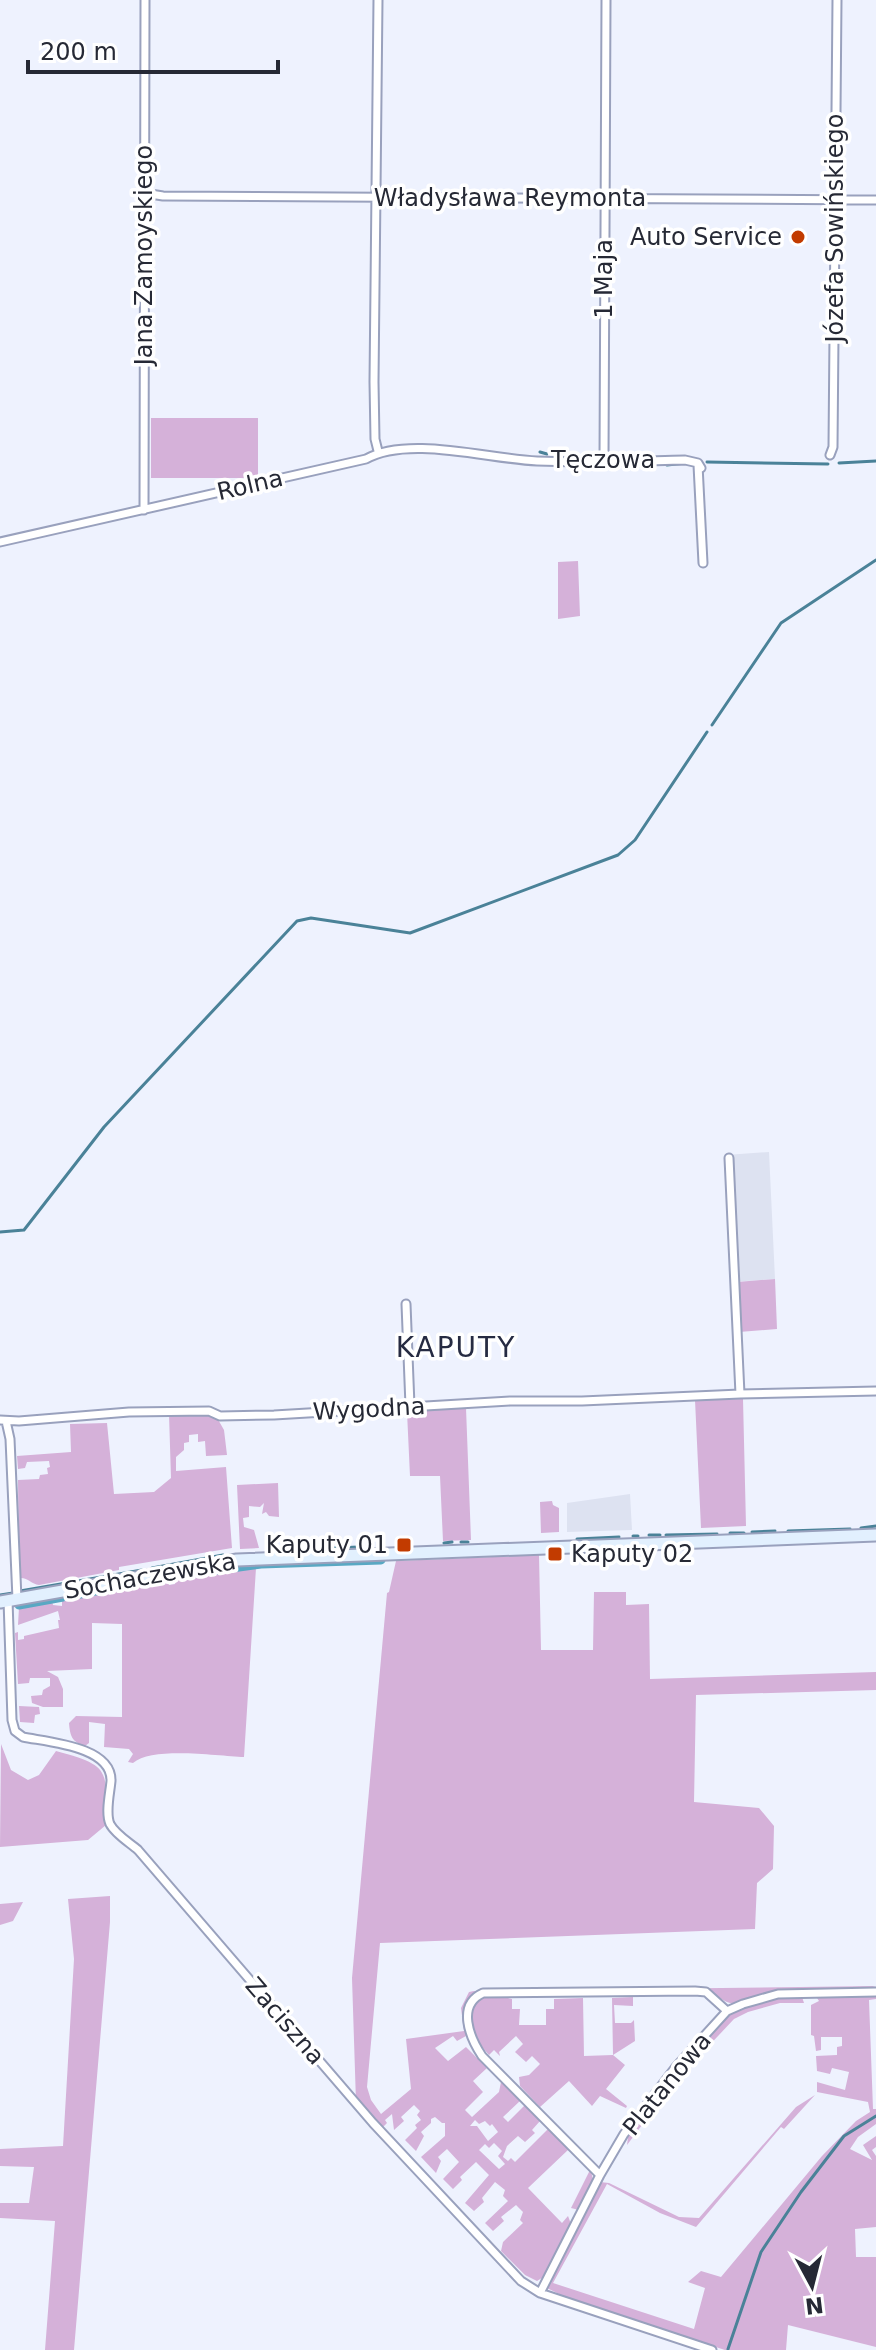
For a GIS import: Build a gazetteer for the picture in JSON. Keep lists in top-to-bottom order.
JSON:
{
  "streets": {
    "street": [
      "Władysława Reymonta",
      "Józefa Sowińskiego",
      "Jana Zamoyskiego",
      "1 Maja",
      "Tęczowa",
      "Rolna",
      "Wygodna",
      "Sochaczewska",
      "Zaciszna",
      "Platanowa"
    ]
  },
  "crossings": [
    ["Władysława Reymonta", "Józefa Sowińskiego"],
    ["Władysława Reymonta", "Jana Zamoyskiego"],
    ["Władysława Reymonta", "1 Maja"],
    ["Jana Zamoyskiego", "Rolna"],
    ["1 Maja", "Tęczowa"],
    ["Tęczowa", "Rolna"],
    ["Sochaczewska", "Zaciszna"],
    ["Zaciszna", "Platanowa"]
  ],
  "districts": ["KAPUTY"],
  "places": {
    "other": ["Auto Service"],
    "transit": ["Kaputy 01", "Kaputy 02"]
  },
  "scale_bar": "200 m",
  "north": "bottom"
}
